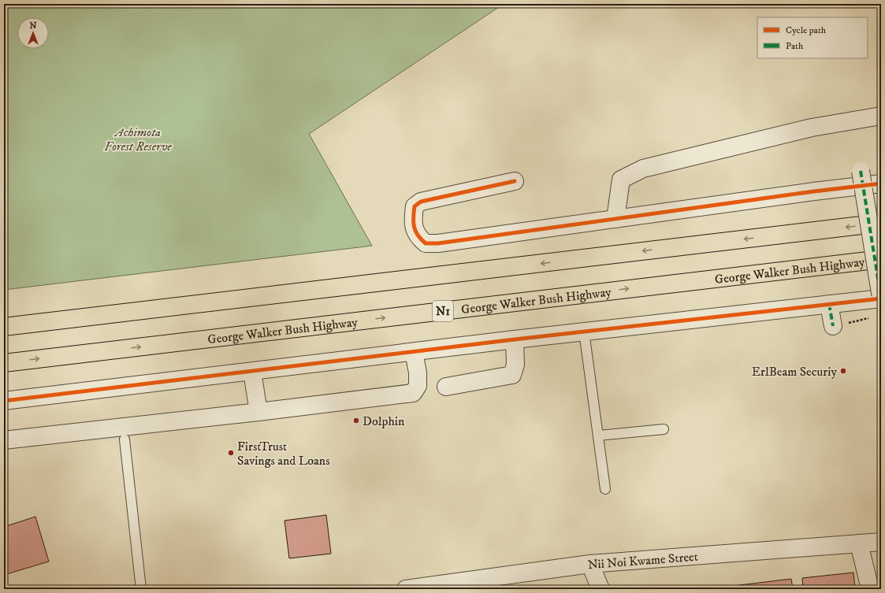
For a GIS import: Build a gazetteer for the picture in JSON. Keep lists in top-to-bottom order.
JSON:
{
  "streets": {
    "highway": ["George Walker Bush Highway", "N1"],
    "street": ["Nii Noi Kwame Street"]
  },
  "parks": ["Achimota Forest Reserve"],
  "places": ["ErlBeam Securiy", "Dolphin", "FirstTrust Savings and Loans"],
  "legend": ["Cycle path", "Path"],
  "north": "top"
}
